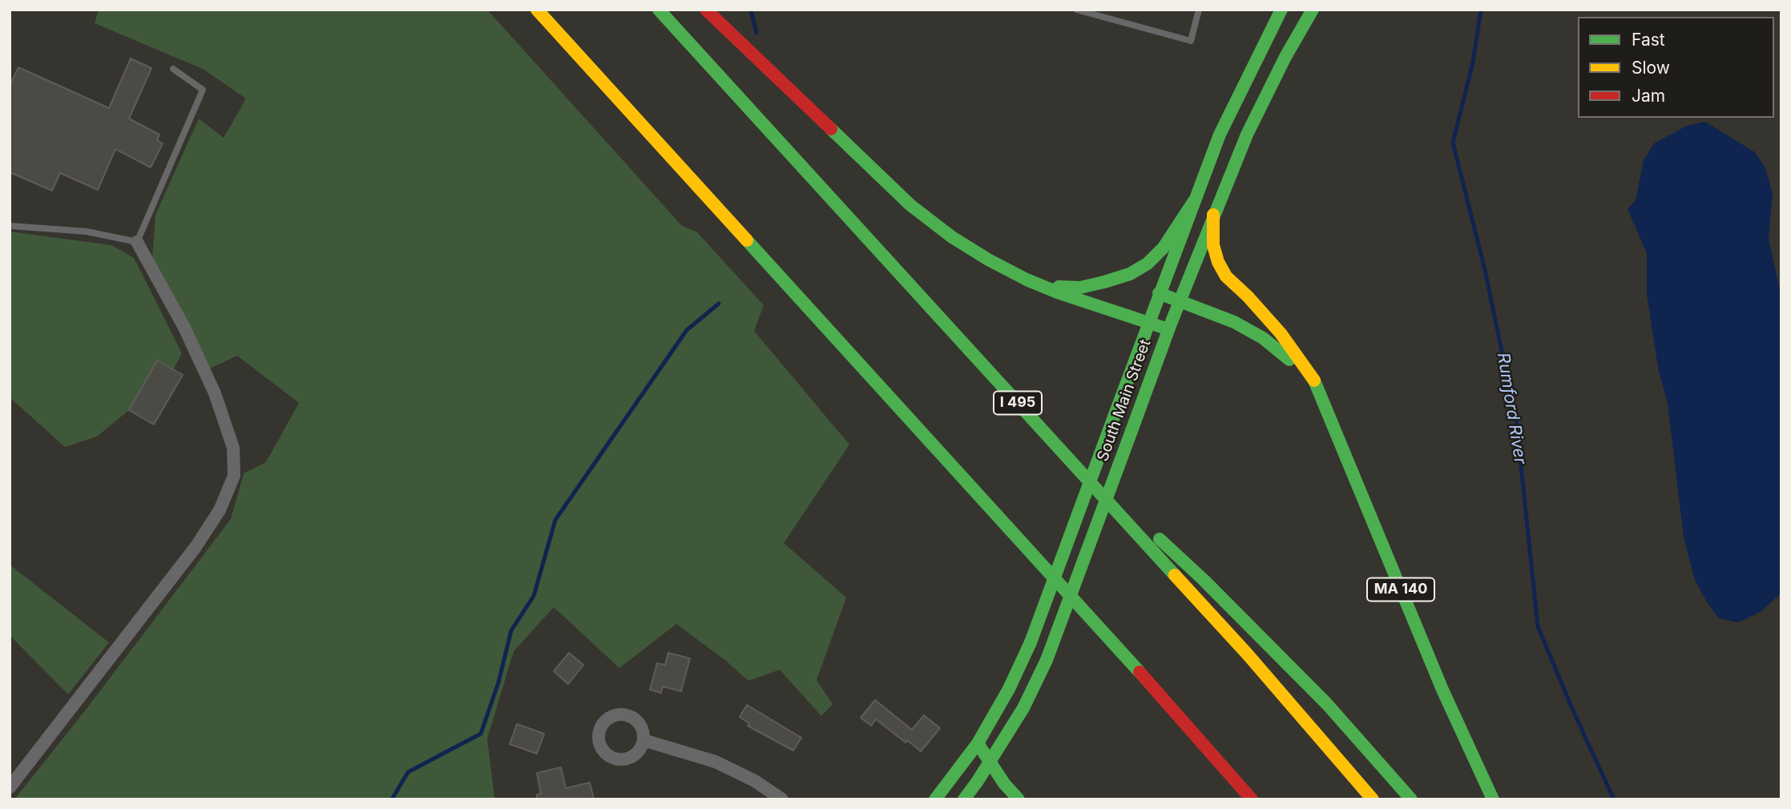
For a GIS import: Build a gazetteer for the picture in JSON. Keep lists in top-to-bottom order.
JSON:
{
  "streets": {
    "main road": ["South Main Street", "I 495", "MA 140"]
  },
  "crossings": [
    ["South Main Street", "MA 140"]
  ],
  "water": ["Rumford River"],
  "legend": ["Fast", "Slow", "Jam"]
}
